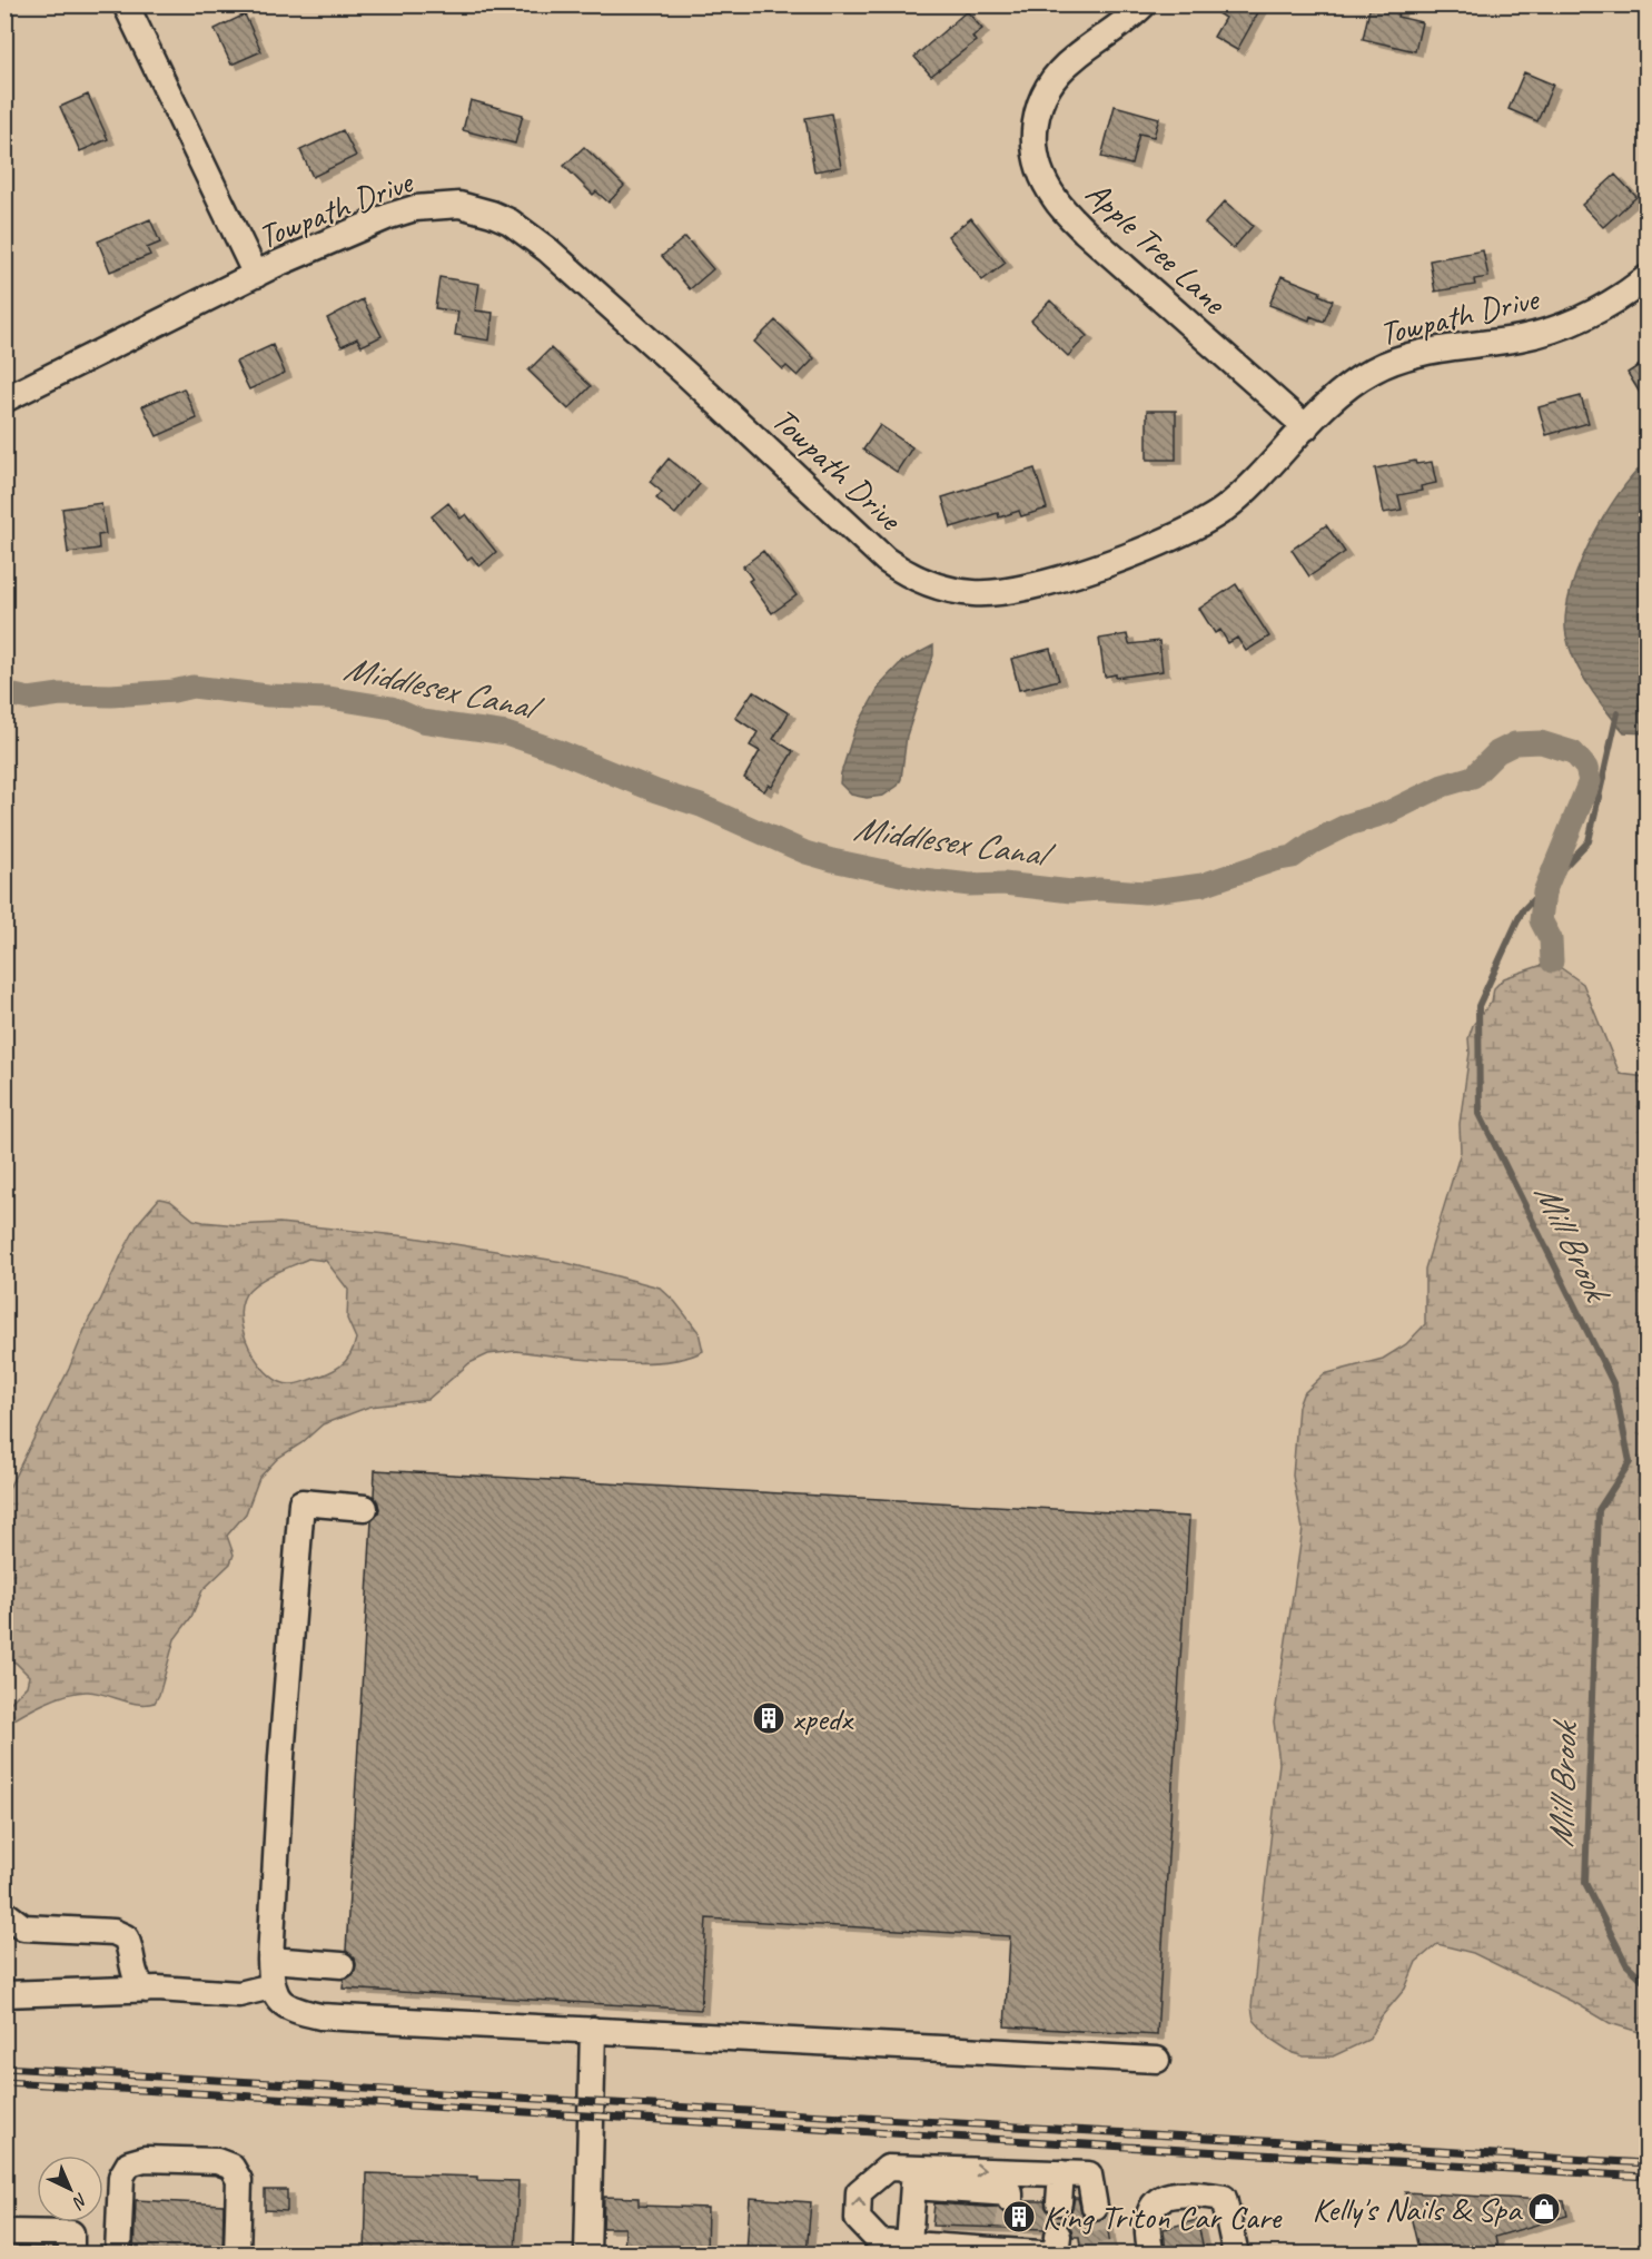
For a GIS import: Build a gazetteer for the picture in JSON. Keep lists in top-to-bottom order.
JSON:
{
  "streets": {
    "street": ["Towpath Drive", "Apple Tree Lane"]
  },
  "crossings": [
    ["Towpath Drive", "Apple Tree Lane"]
  ],
  "water": ["Middlesex Canal", "Mill Brook"],
  "places": {
    "building": ["xpedx", "King Triton Car Care"],
    "shop": ["Kelly's Nails & Spa"]
  },
  "north": "bottom right"
}
